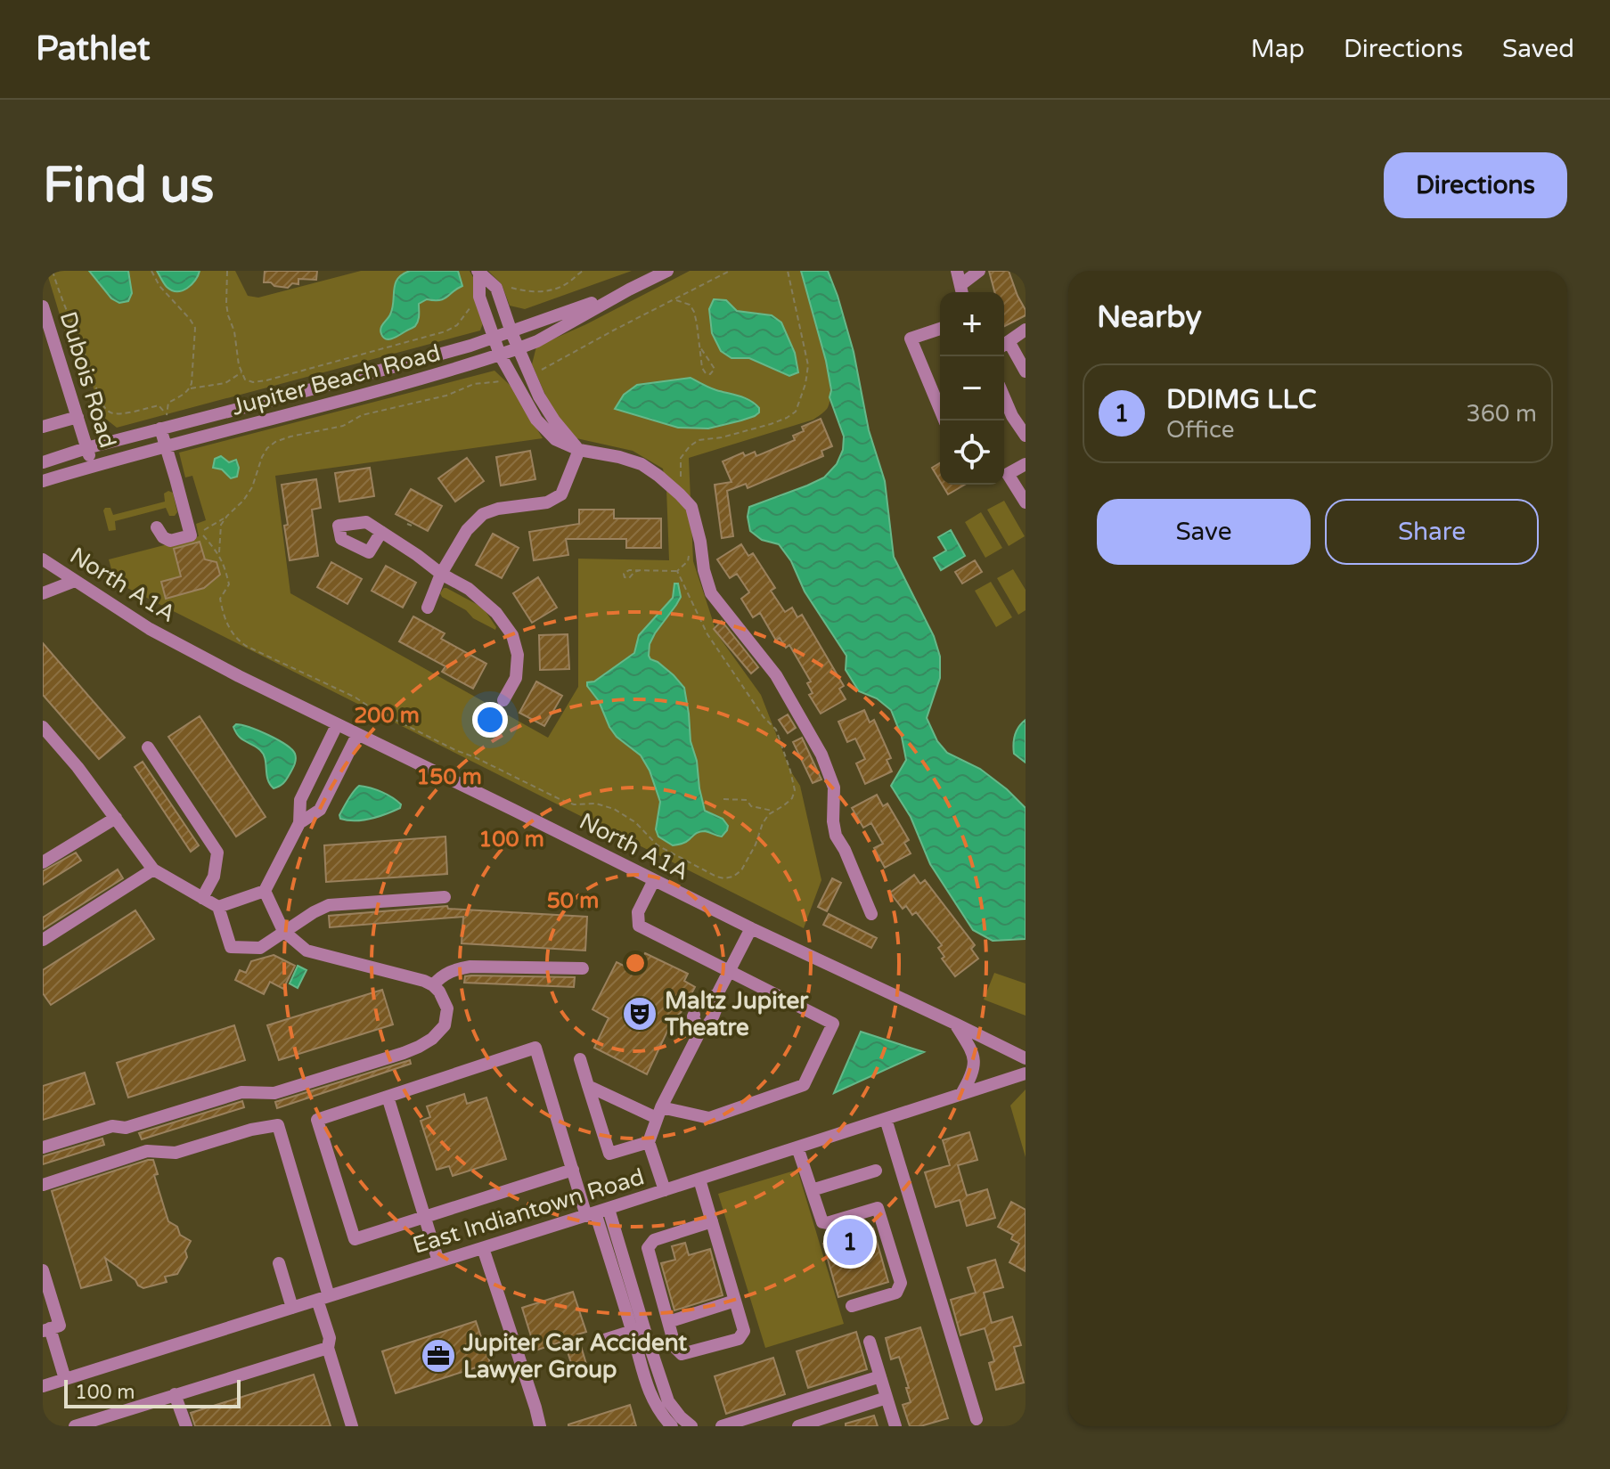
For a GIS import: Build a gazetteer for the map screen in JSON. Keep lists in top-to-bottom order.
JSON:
{
  "streets": {
    "street": [
      "Dubois Road",
      "Jupiter Beach Road",
      "North A1A",
      "East Indiantown Road"
    ]
  },
  "crossings": [
    ["Dubois Road", "Jupiter Beach Road"]
  ],
  "places": {
    "theatre": ["Maltz Jupiter Theatre"],
    "office": ["Jupiter Car Accident Lawyer Group"]
  },
  "scale_bar": "100 m",
  "page": {
    "header": "Pathlet",
    "nav": ["Map", "Directions", "Saved"],
    "buttons": [
      "Directions",
      ["Save", "Share"]
    ],
    "title": "Find us",
    "heading": "Nearby",
    "map_buttons": ["+", "−"],
    "list": [
      {
        "mark": "1",
        "name": "DDIMG LLC",
        "note": "Office",
        "value": "360 m"
      }
    ],
    "pins": "1",
    "scale": "100 m"
  },
  "rings": [
    "200 m",
    "150 m",
    "100 m",
    "50 m"
  ]
}
